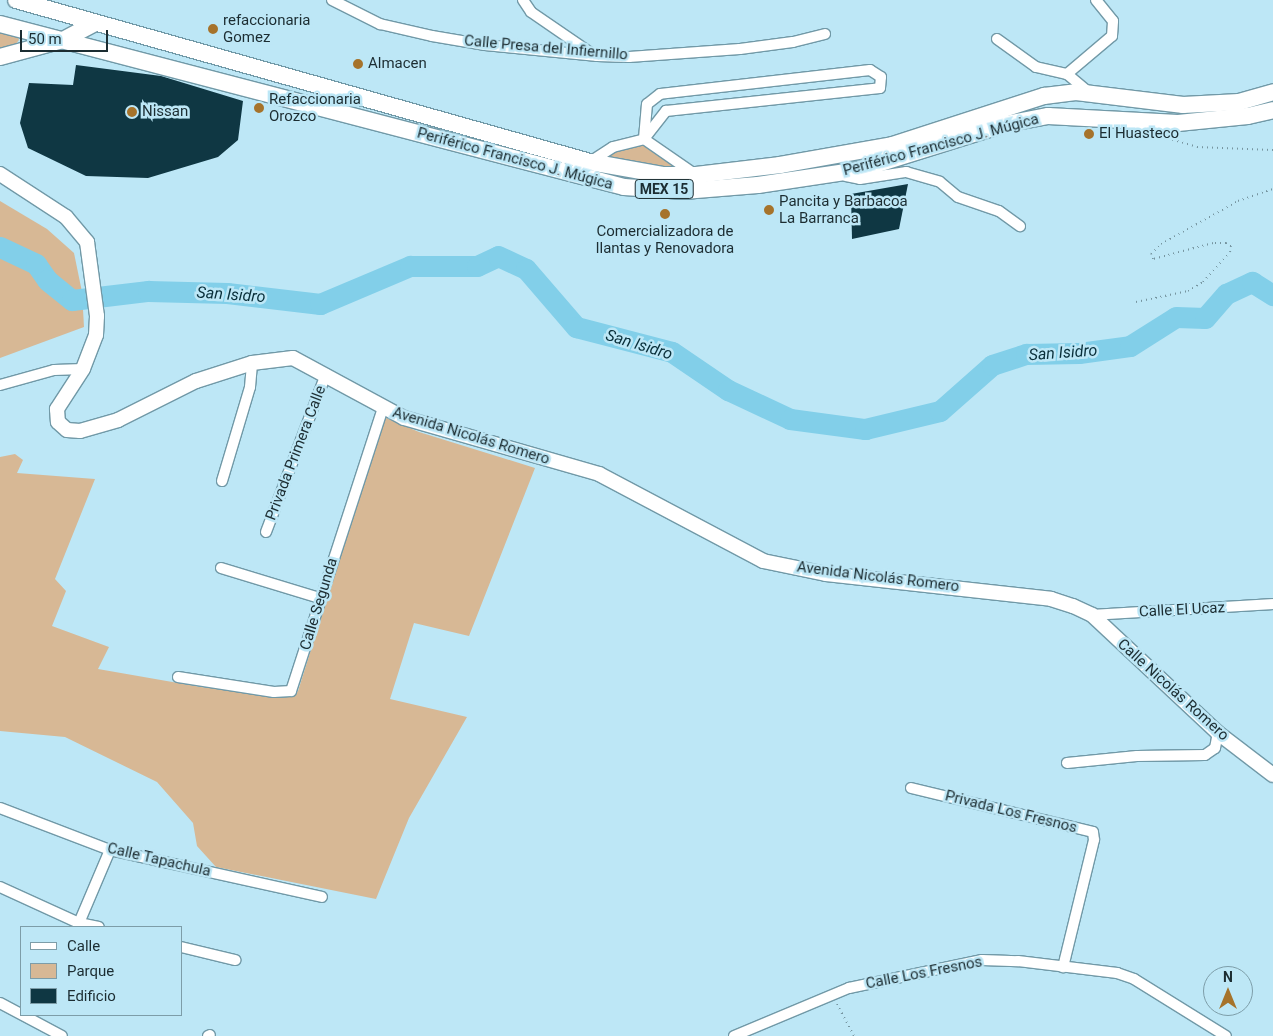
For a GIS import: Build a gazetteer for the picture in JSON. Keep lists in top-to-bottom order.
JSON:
{
  "streets": {
    "main road": ["Periférico Francisco J. Múgica", "MEX 15"],
    "street": [
      "Calle Presa del Infiernillo",
      "Avenida Nicolás Romero",
      "Privada Primera Calle",
      "Calle Segunda",
      "Calle El Ucaz",
      "Calle Nicolás Romero",
      "Privada Los Fresnos",
      "Calle Tapachula",
      "Calle Los Fresnos"
    ]
  },
  "crossings": [
    ["Avenida Nicolás Romero", "Privada Primera Calle"],
    ["Avenida Nicolás Romero", "Calle Segunda"],
    ["Avenida Nicolás Romero", "Calle Nicolás Romero"],
    ["Calle El Ucaz", "Calle Nicolás Romero"],
    ["Privada Los Fresnos", "Calle Los Fresnos"]
  ],
  "water": ["San Isidro"],
  "places": [
    "refaccionaria Gomez",
    "Almacen",
    "Refaccionaria Orozco",
    "Nissan",
    "El Huasteco",
    "Pancita y Barbacoa La Barranca",
    "Comercializadora de llantas y Renovadora"
  ],
  "legend": ["Calle", "Parque", "Edificio"],
  "scale_bar": "50 m",
  "north": "top"
}
